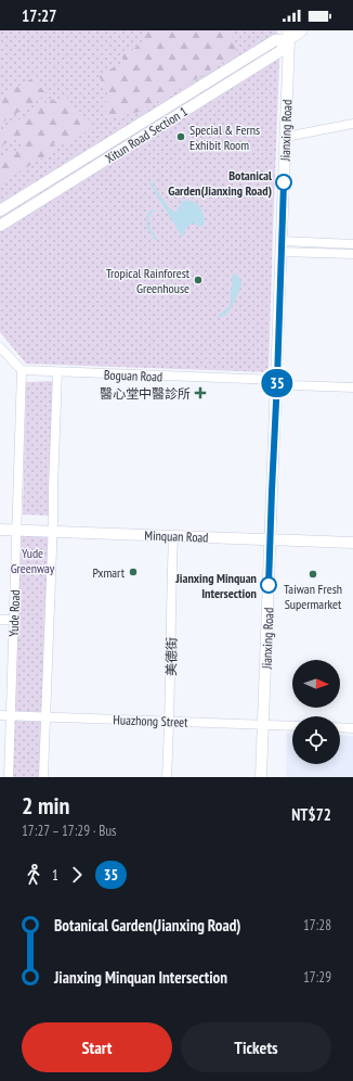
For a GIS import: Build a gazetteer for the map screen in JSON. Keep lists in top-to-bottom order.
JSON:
{
  "streets": {
    "street": [
      "Jianxing Road",
      "Xitun Road Section 1",
      "Boguan Road",
      "Minquan Road",
      "Yude Road",
      "美德街",
      "Huazhong Street"
    ]
  },
  "crossings": [
    ["Jianxing Road", "Xitun Road Section 1"],
    ["Jianxing Road", "Boguan Road"],
    ["Jianxing Road", "Minquan Road"],
    ["Jianxing Road", "Huazhong Street"],
    ["Boguan Road", "Yude Road"],
    ["Minquan Road", "Yude Road"],
    ["Minquan Road", "美德街"],
    ["Yude Road", "Huazhong Street"],
    ["美德街", "Huazhong Street"]
  ],
  "parks": ["Yude Greenway"],
  "places": {
    "other": [
      "Special & Ferns Exhibit Room",
      "Botanical Garden(Jianxing Road)",
      "Tropical Rainforest Greenhouse",
      "Pxmart",
      "Taiwan Fresh Supermarket",
      "Jianxing Minquan Intersection"
    ],
    "health": ["醫心堂中醫診所"]
  },
  "lines": ["bus line 35"],
  "north": "right",
  "page": {
    "status": "17:27",
    "on_map": "35",
    "heading": ["2 min", "17:27 – 17:29 · Bus", "NT$72"],
    "legs": ["1", "35"],
    "list": [
      {
        "name": "Botanical Garden(Jianxing Road)",
        "value": "17:28"
      },
      {
        "name": "Jianxing Minquan Intersection",
        "value": "17:29"
      }
    ],
    "buttons": ["Start", "Tickets"]
  }
}
